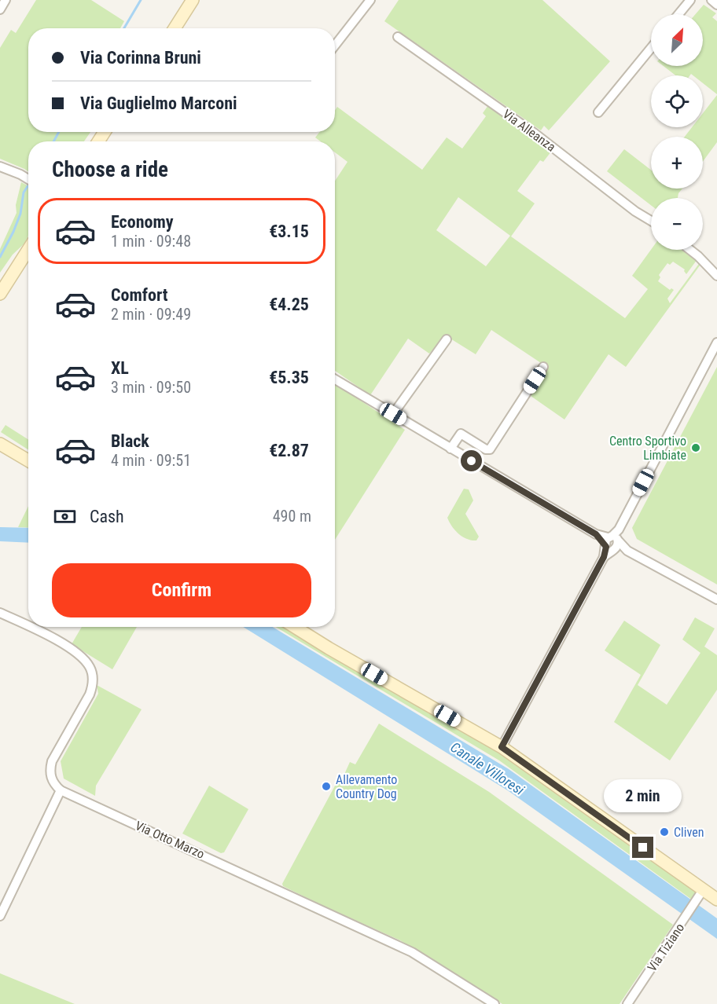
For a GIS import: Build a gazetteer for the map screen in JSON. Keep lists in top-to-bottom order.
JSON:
{
  "streets": {
    "street": ["Via Alleanza", "Via Otto Marzo", "Via Tiziano"]
  },
  "water": ["Canale Villoresi"],
  "places": ["Centro Sportivo Limbiate", "Allevamento Country Dog", "Cliven"],
  "north": "top right",
  "page": {
    "map_buttons": ["+", "−"],
    "banner": ["Via Corinna Bruni", "Via Guglielmo Marconi"],
    "heading": "Choose a ride",
    "list": [
      {
        "name": "Economy",
        "note": "1 min · 09:48",
        "value": "€3.15"
      },
      {
        "name": "Comfort",
        "note": "2 min · 09:49",
        "value": "€4.25"
      },
      {
        "name": "XL",
        "note": "3 min · 09:50",
        "value": "€5.35"
      },
      {
        "name": "Black",
        "note": "4 min · 09:51",
        "value": "€2.87"
      }
    ],
    "pay": ["Cash", "490 m"],
    "buttons": "Confirm",
    "bubble": "2 min"
  }
}
